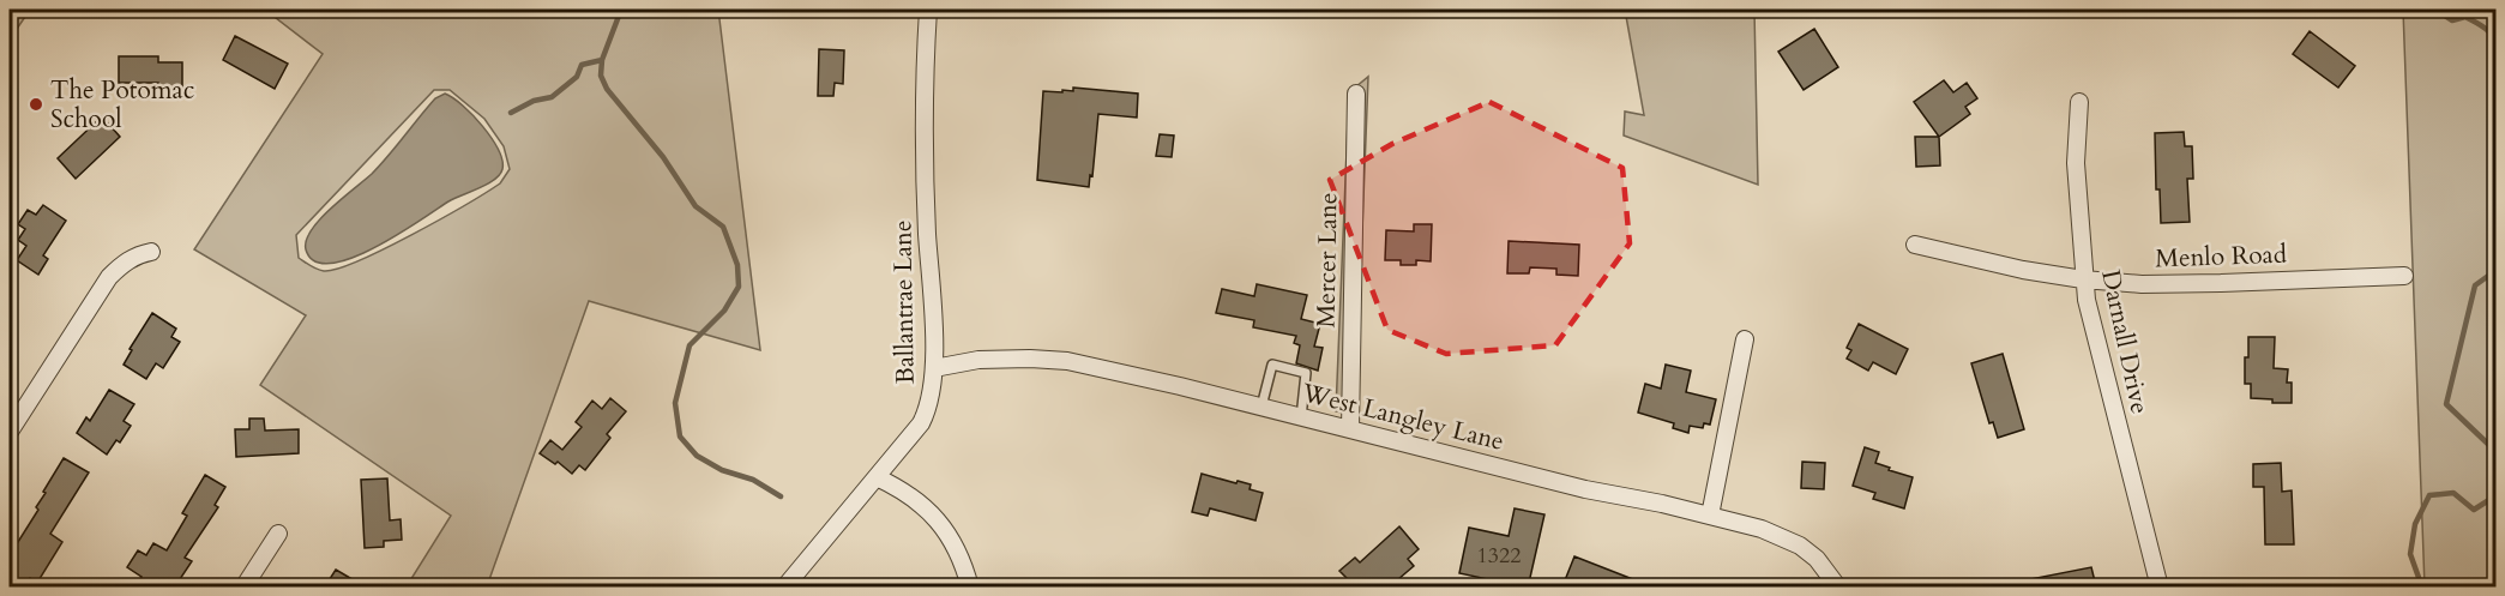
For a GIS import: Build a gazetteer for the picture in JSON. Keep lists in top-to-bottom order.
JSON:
{
  "streets": {
    "street": [
      "Menlo Road",
      "Mercer Lane",
      "Ballantrae Lane",
      "Darnall Drive",
      "West Langley Lane"
    ]
  },
  "crossings": [
    ["Menlo Road", "Darnall Drive"],
    ["Mercer Lane", "West Langley Lane"],
    ["Ballantrae Lane", "West Langley Lane"]
  ],
  "places": ["The Potomac School"],
  "house_numbers": ["1322"]
}
